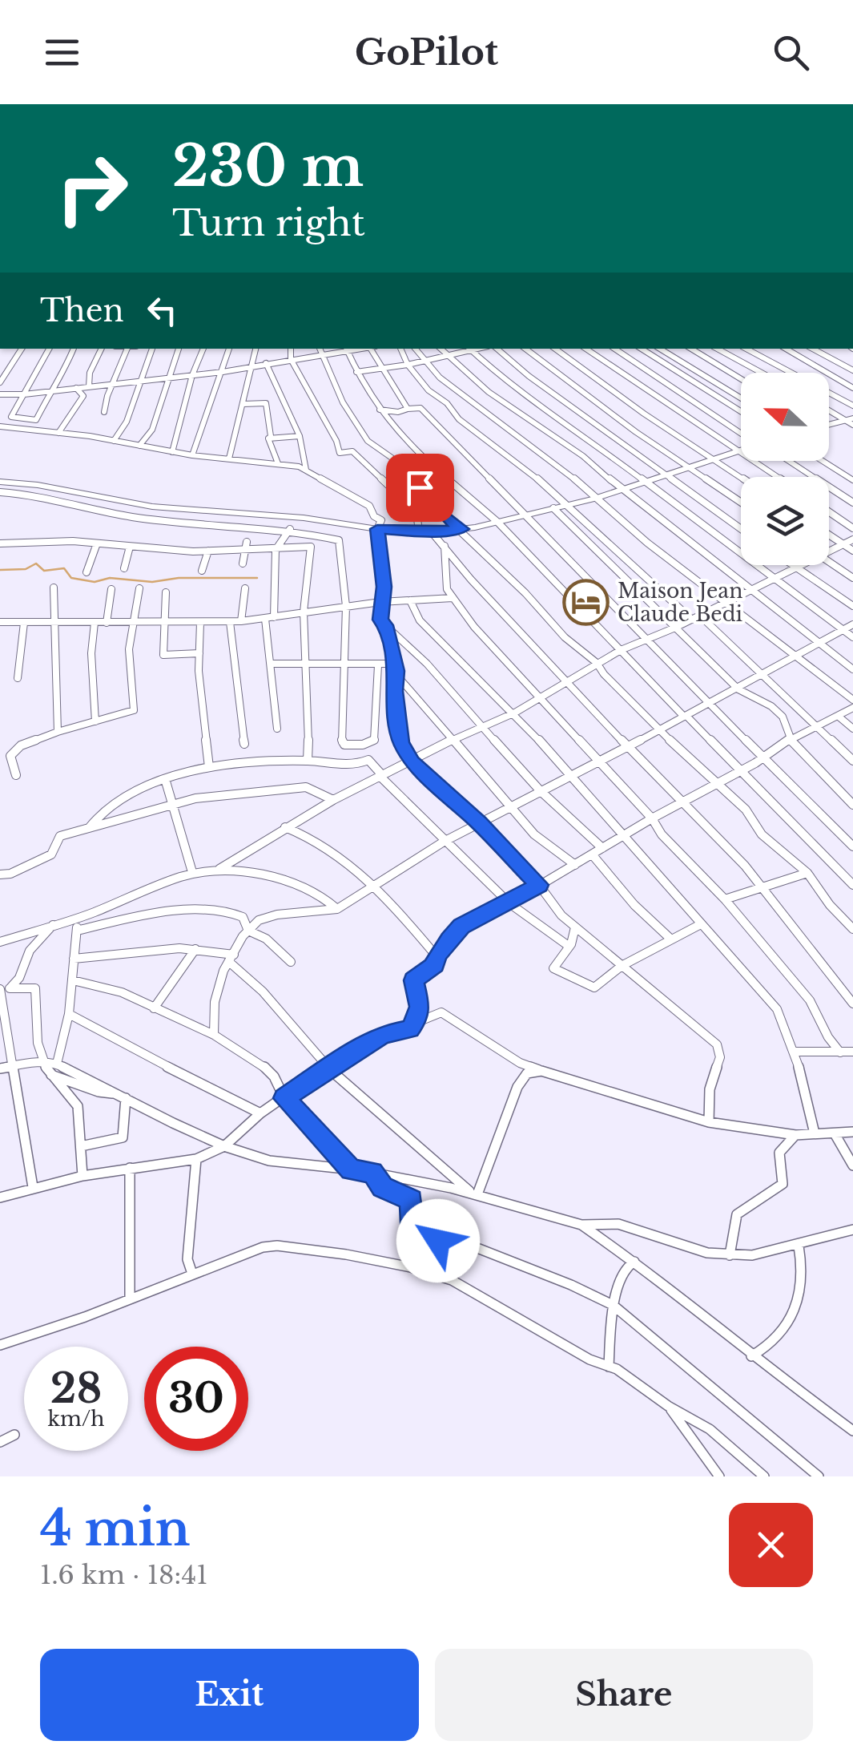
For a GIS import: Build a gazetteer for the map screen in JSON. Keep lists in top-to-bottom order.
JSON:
{
  "places": {
    "hotel": ["Maison Jean Claude Bedi"]
  },
  "north": "left",
  "page": {
    "header": "GoPilot",
    "turn": ["230 m", "Turn right"],
    "then": "Then",
    "speed": "28 km/h",
    "limit": "30",
    "heading": ["4 min", "1.6 km · 18:41"],
    "buttons": ["Exit", "Share"]
  }
}
